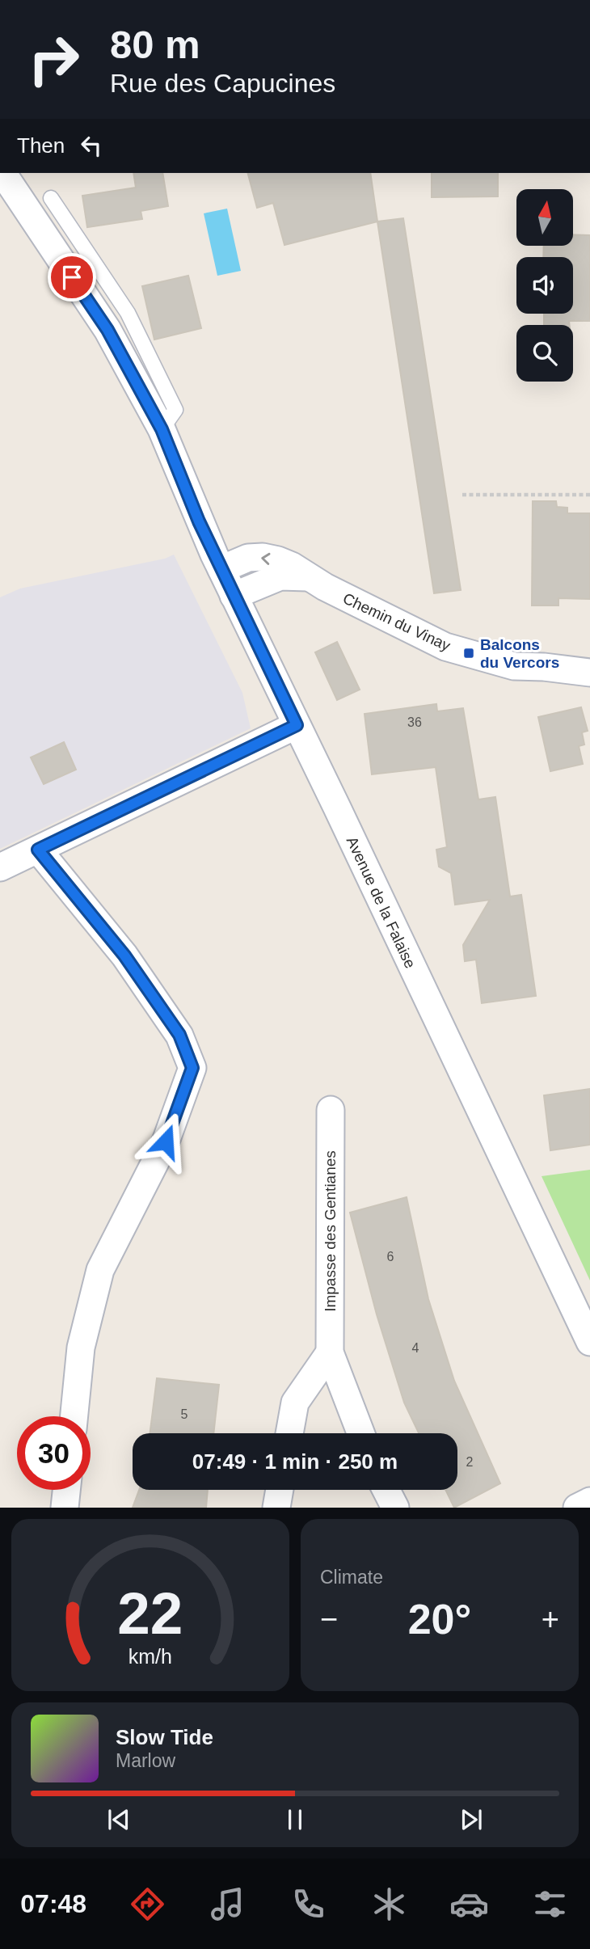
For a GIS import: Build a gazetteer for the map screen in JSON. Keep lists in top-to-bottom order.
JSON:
{
  "streets": {
    "street": ["Chemin du Vinay", "Avenue de la Falaise", "Impasse des Gentianes"]
  },
  "crossings": [
    ["Chemin du Vinay", "Avenue de la Falaise"]
  ],
  "places": {
    "transit": ["Balcons du Vercors"]
  },
  "house_numbers": [
    "36",
    "6",
    "4",
    "5",
    "2"
  ],
  "north": "top",
  "page": {
    "turn": ["80 m", "Rue des Capucines"],
    "then": "Then",
    "limit": "30",
    "trip": "07:49 · 1 min · 250 m",
    "tile": "Climate",
    "heat": ["−", "20°", "+"],
    "song": ["Slow Tide", "Marlow"],
    "tabs": "07:48",
    "gauge": ["22", "km/h"]
  }
}
